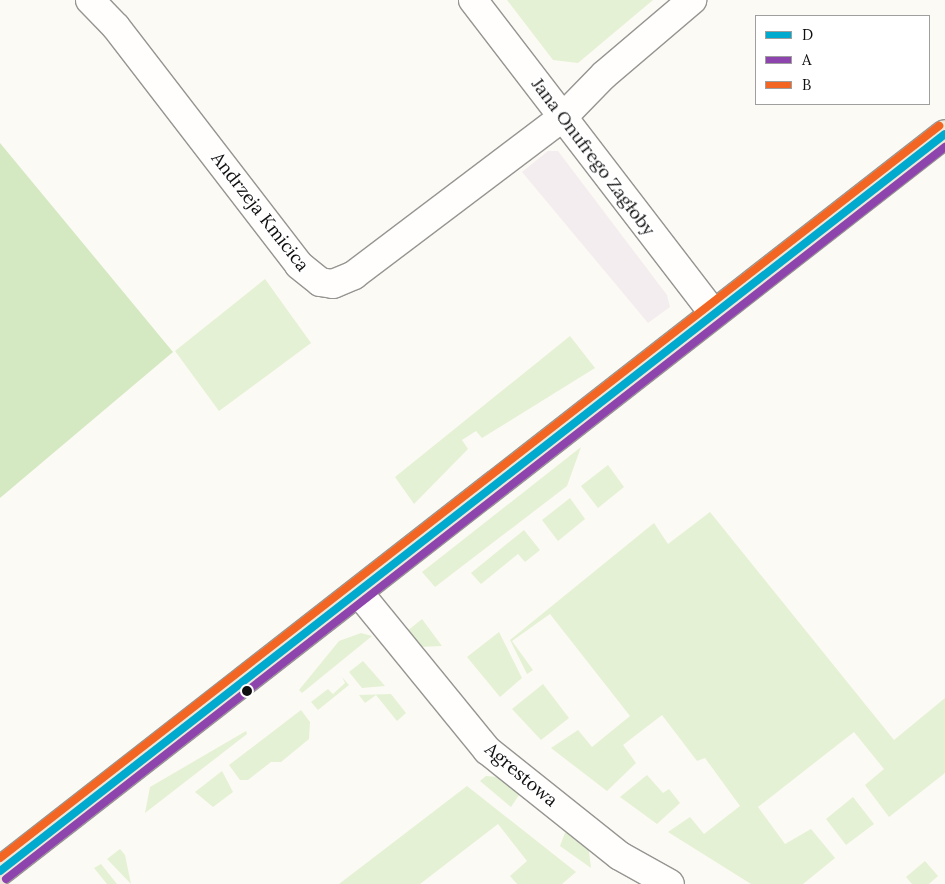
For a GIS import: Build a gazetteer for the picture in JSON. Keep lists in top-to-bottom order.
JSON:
{
  "streets": {
    "street": ["Jana Onufrego Zagłoby", "Andrzeja Kmicica", "Agrestowa"]
  },
  "crossings": [
    ["Jana Onufrego Zagłoby", "Andrzeja Kmicica"]
  ],
  "lines": ["transit line B", "transit line D", "transit line A"],
  "legend": ["D", "A", "B"]
}
